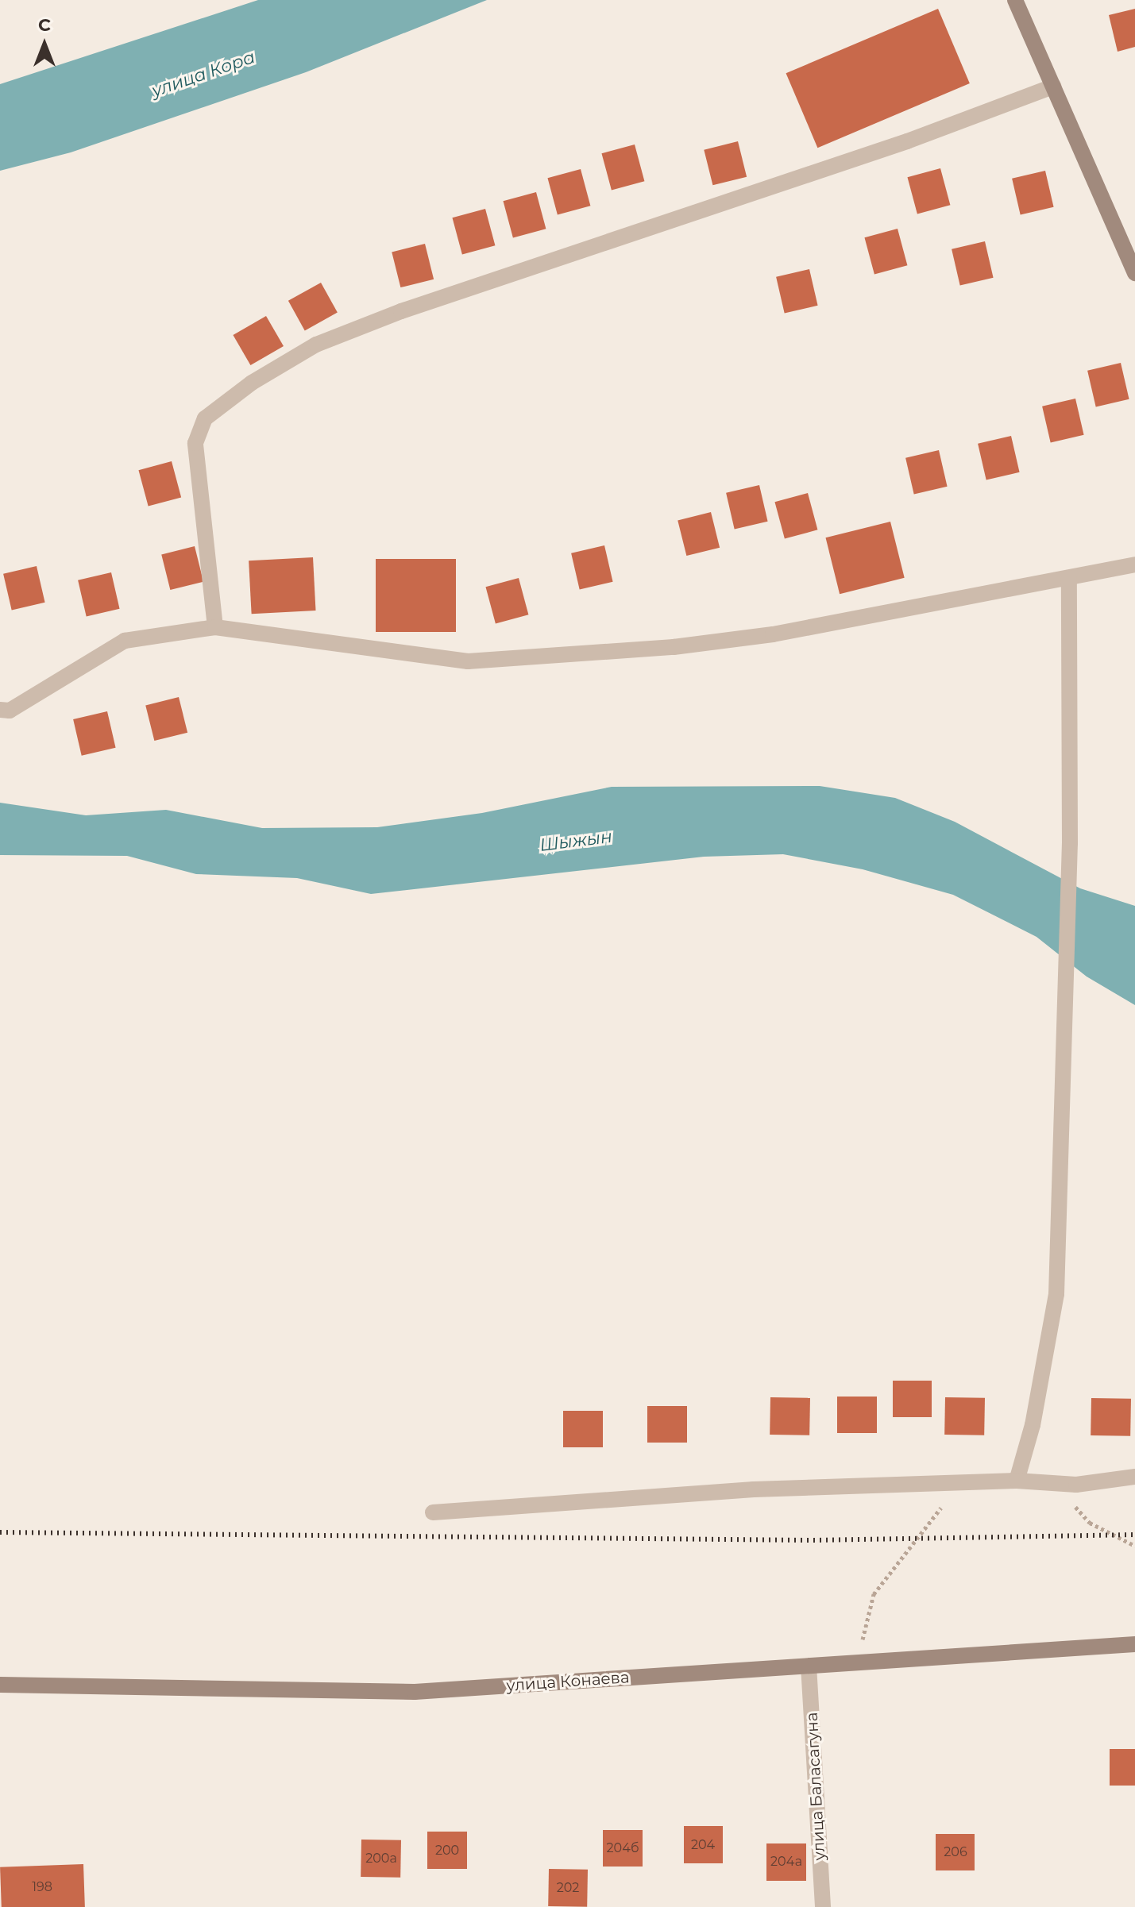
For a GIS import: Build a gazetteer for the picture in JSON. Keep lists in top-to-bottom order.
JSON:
{
  "streets": {
    "street": ["улица Конаева", "улица Баласагуна"]
  },
  "crossings": [
    ["улица Конаева", "улица Баласагуна"]
  ],
  "water": ["улица Кора", "Шыжын"],
  "house_numbers": [
    "204",
    "204б",
    "200",
    "206",
    "200а",
    "204а",
    "198",
    "202"
  ],
  "north": "top"
}
